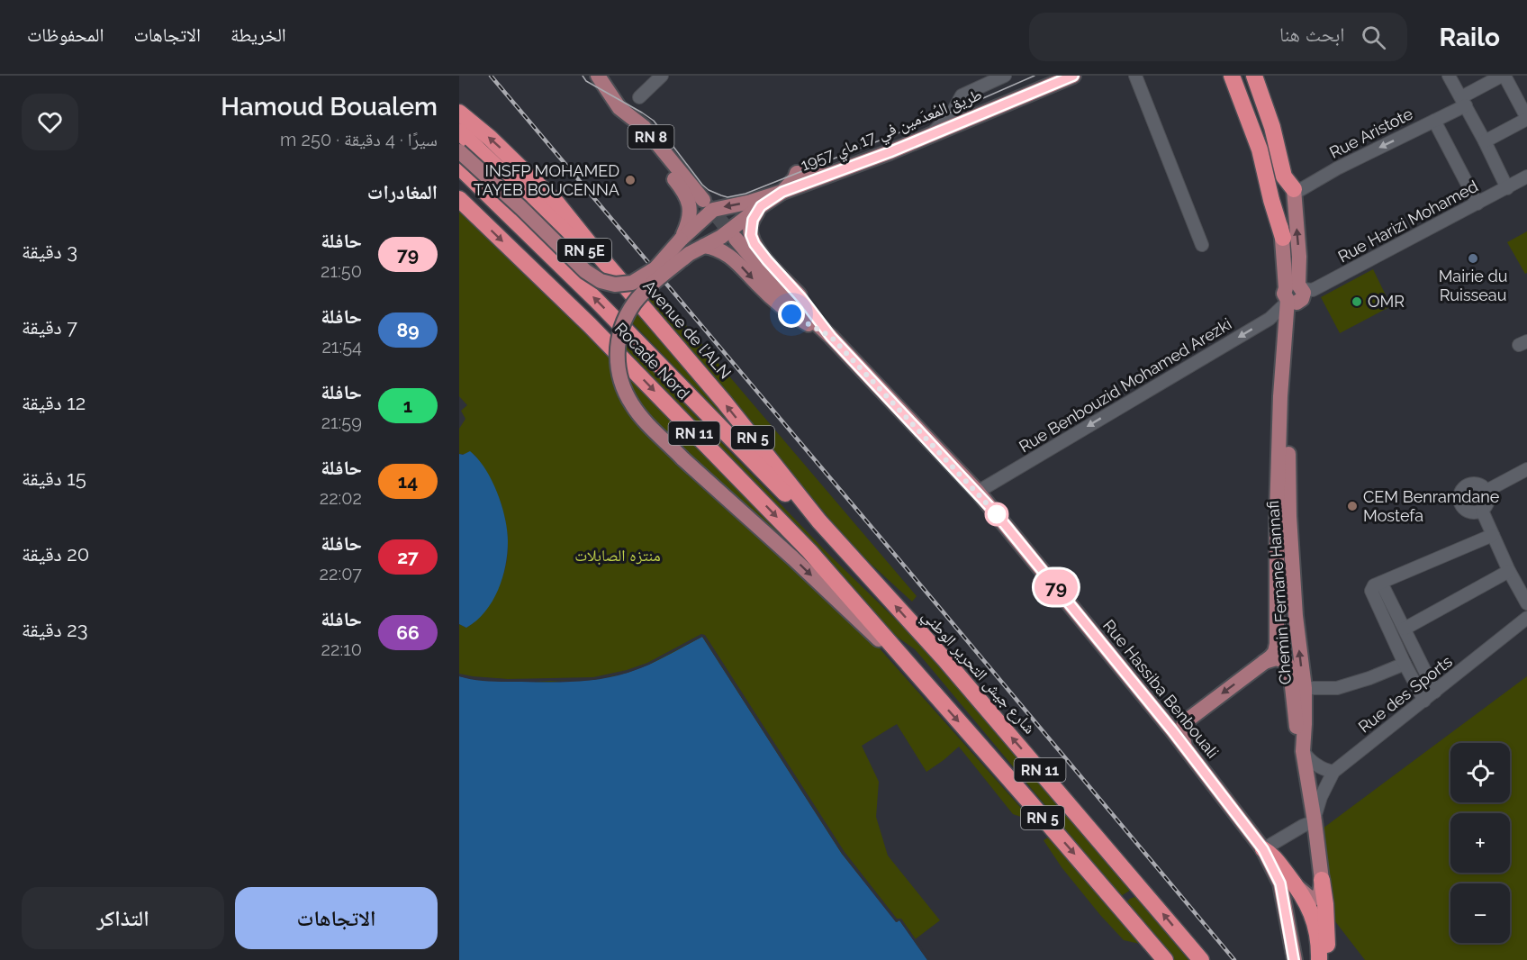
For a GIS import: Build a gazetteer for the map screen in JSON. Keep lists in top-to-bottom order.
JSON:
{
  "streets": {
    "highway": [
      "RN 5E",
      "Avenue de l'ALN",
      "Rocade Nord",
      "RN 11",
      "RN 5",
      "شارع جيش التحرير الوطني"
    ],
    "main road": [
      "طريق المُعدَمين في 17 ماي 1957",
      "RN 8",
      "Chemin Fernane Hannafi",
      "Rue Hassiba Benbouali"
    ],
    "street": [
      "Rue Aristote",
      "Rue Harizi Mohamed",
      "Rue Benbouzid Mohamed Arezki",
      "Rue des Sports"
    ]
  },
  "crossings": [
    ["Rue Harizi Mohamed", "Rue Benbouzid Mohamed Arezki"],
    ["Rue Harizi Mohamed", "Chemin Fernane Hannafi"],
    ["RN 5E", "Avenue de l'ALN"],
    ["Avenue de l'ALN", "Rocade Nord"],
    ["Avenue de l'ALN", "شارع جيش التحرير الوطني"],
    ["Rocade Nord", "RN 5"],
    ["Rocade Nord", "شارع جيش التحرير الوطني"],
    ["Rue Benbouzid Mohamed Arezki", "Chemin Fernane Hannafi"],
    ["Rue Benbouzid Mohamed Arezki", "Rue Hassiba Benbouali"],
    ["Chemin Fernane Hannafi", "Rue Hassiba Benbouali"]
  ],
  "one_way": ["Rue Aristote", "Rue Benbouzid Mohamed Arezki"],
  "parks": ["منتزه الصابلات"],
  "places": [
    "INSFP MOHAMED TAYEB BOUCENNA",
    "Mairie du Ruisseau",
    "OMR",
    "CEM Benramdane Mostefa"
  ],
  "lines": ["bus line 79"],
  "page": {
    "header": "Railo",
    "search": "ابحث هنا",
    "nav": ["الخريطة", "الاتجاهات", "المحفوظات"],
    "on_map": "79",
    "heading": [
      ["Hamoud Boualem", "سيرًا · 4 دقيقة · 250 m"],
      "المغادرات"
    ],
    "list": [
      {
        "mark": "79",
        "name": "حافلة",
        "note": "21:50",
        "value": "3 دقيقة"
      },
      {
        "mark": "89",
        "name": "حافلة",
        "note": "21:54",
        "value": "7 دقيقة"
      },
      {
        "mark": "1",
        "name": "حافلة",
        "note": "21:59",
        "value": "12 دقيقة"
      },
      {
        "mark": "14",
        "name": "حافلة",
        "note": "22:02",
        "value": "15 دقيقة"
      },
      {
        "mark": "27",
        "name": "حافلة",
        "note": "22:07",
        "value": "20 دقيقة"
      },
      {
        "mark": "66",
        "name": "حافلة",
        "note": "22:10",
        "value": "23 دقيقة"
      }
    ],
    "map_buttons": ["+", "−"],
    "buttons": ["الاتجاهات", "التذاكر"]
  }
}
